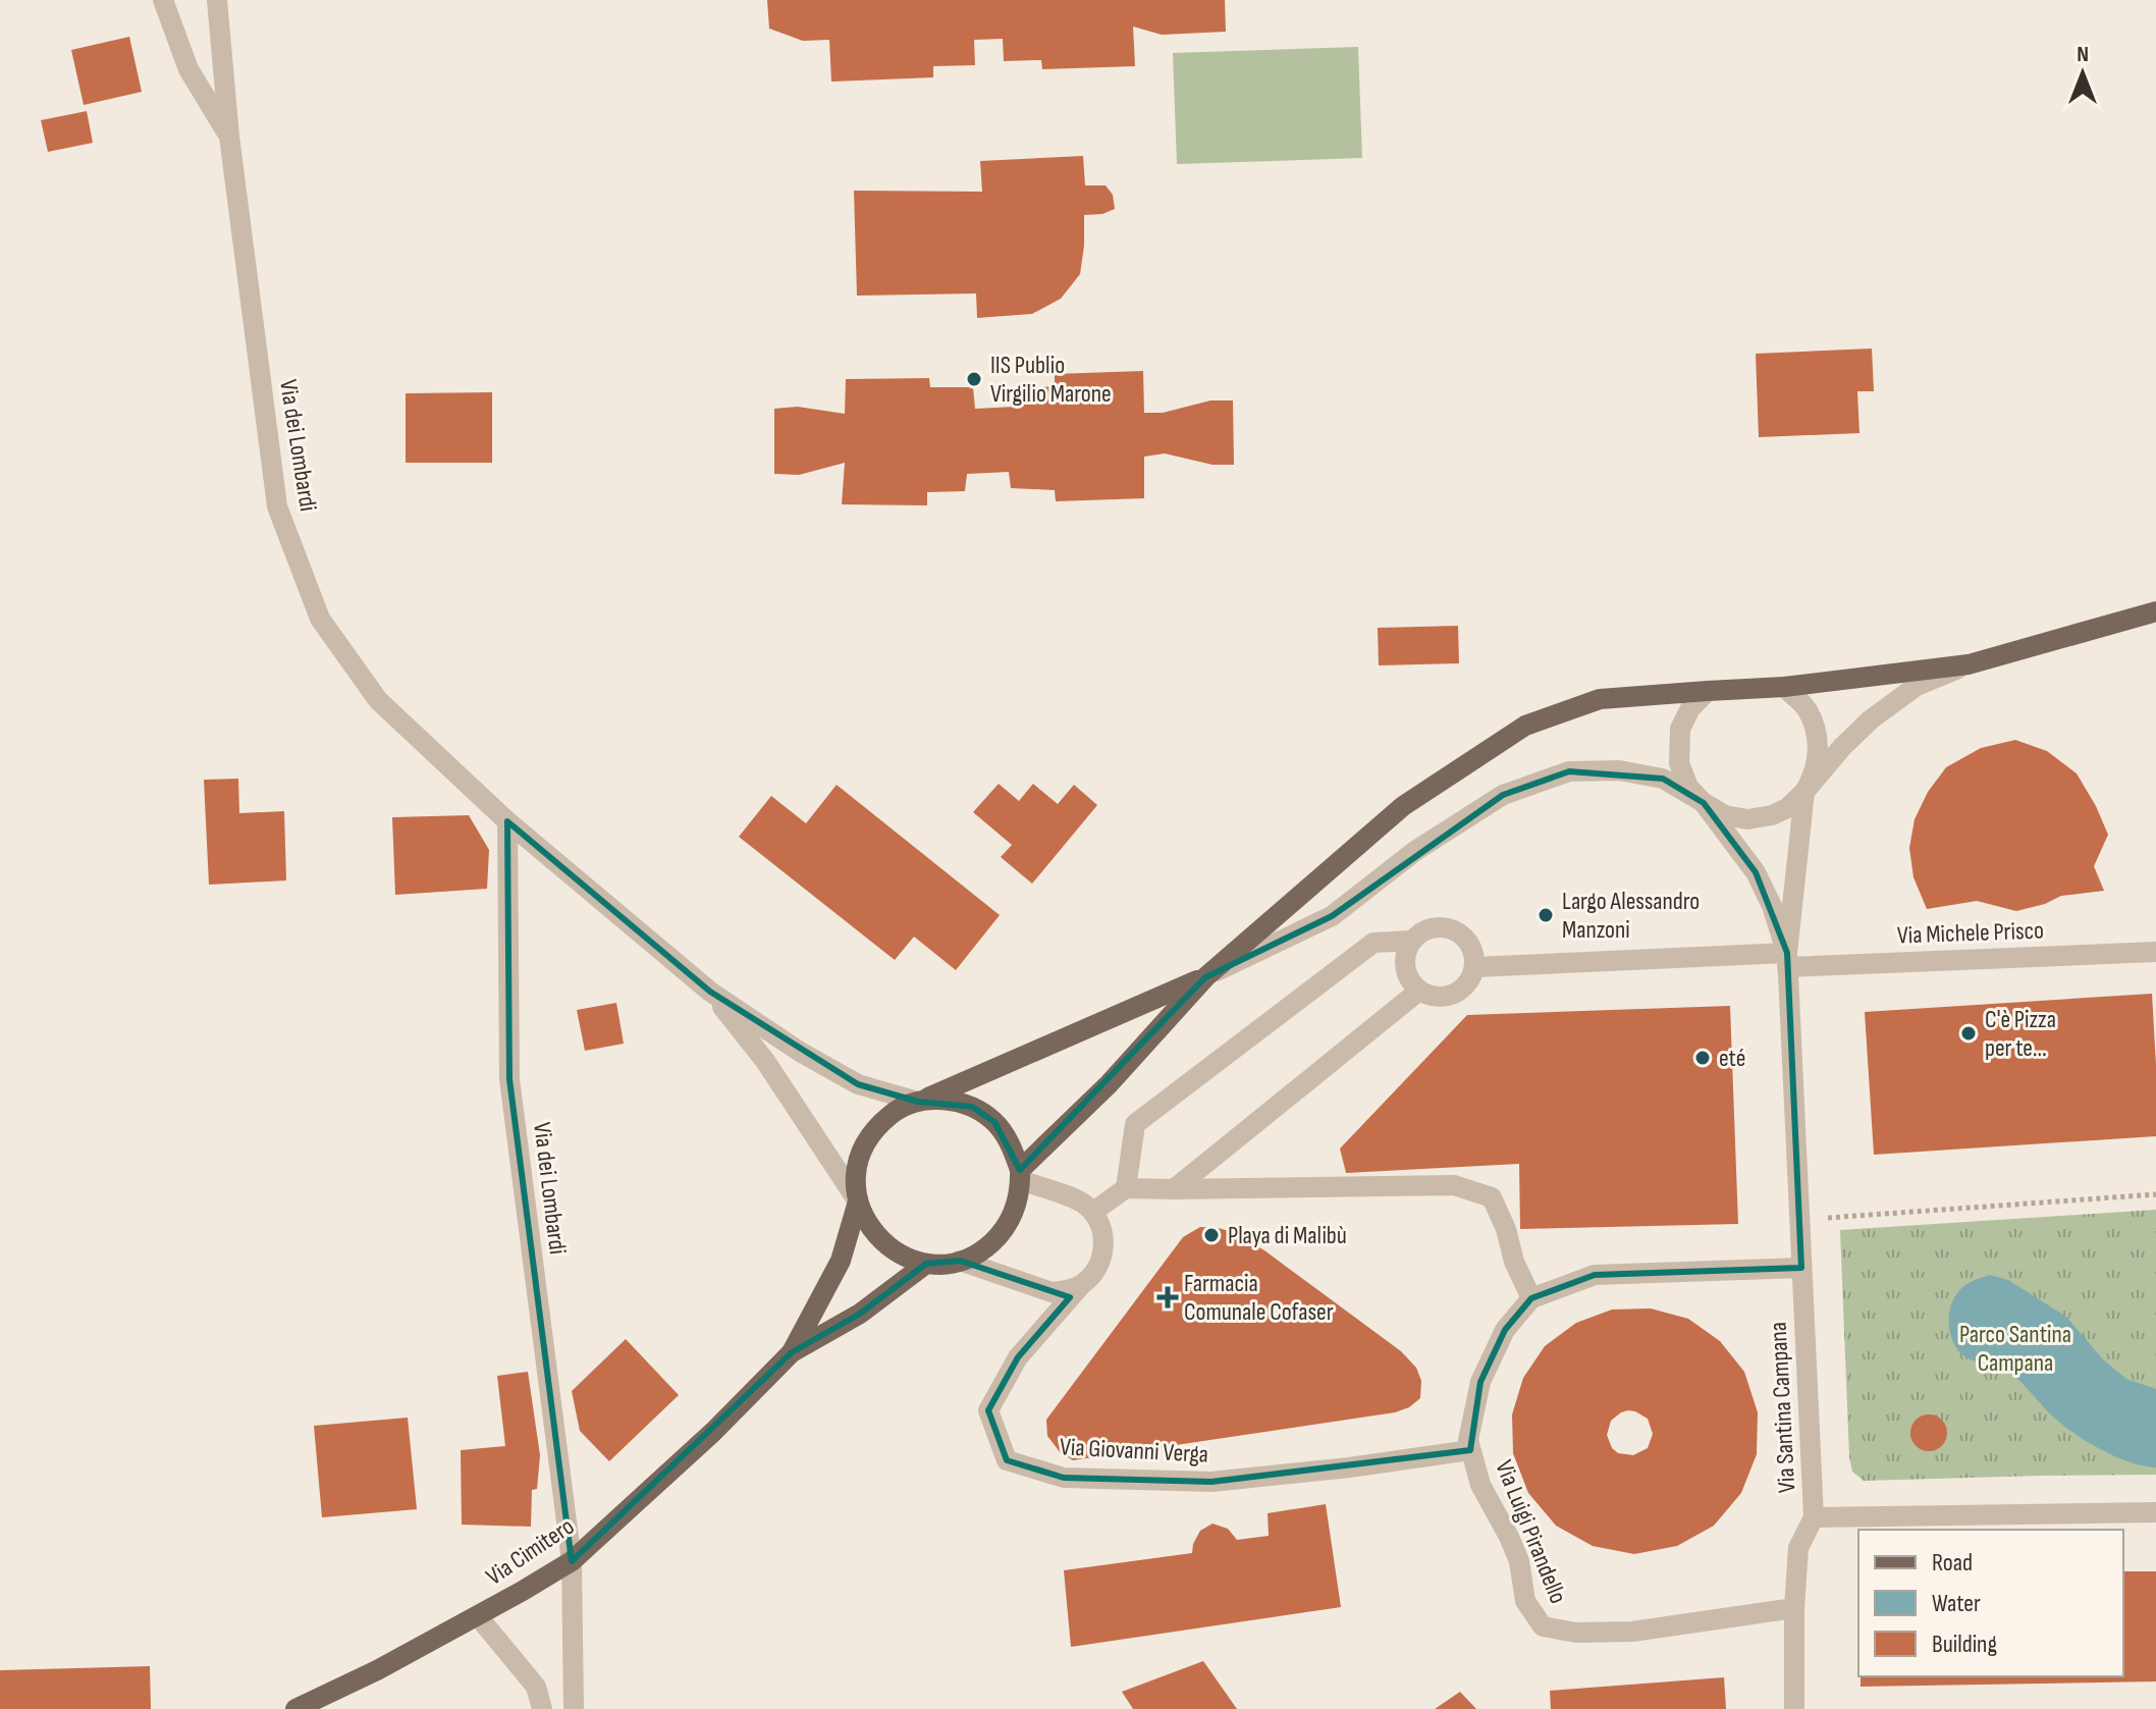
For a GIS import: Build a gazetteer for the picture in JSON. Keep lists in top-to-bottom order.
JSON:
{
  "streets": {
    "main road": ["Via Cimitero"],
    "street": [
      "Via dei Lombardi",
      "Via Michele Prisco",
      "Via Santina Campana",
      "Via Giovanni Verga",
      "Via Luigi Pirandello"
    ]
  },
  "crossings": [
    ["Via dei Lombardi", "Via Cimitero"],
    ["Via Michele Prisco", "Via Santina Campana"],
    ["Via Santina Campana", "Via Luigi Pirandello"],
    ["Via Giovanni Verga", "Via Luigi Pirandello"]
  ],
  "parks": ["Parco Santina Campana"],
  "places": {
    "other": [
      "IIS Publio Virgilio Marone",
      "Largo Alessandro Manzoni",
      "C'è Pizza per te...",
      "eté",
      "Playa di Malibù"
    ],
    "health": ["Farmacia Comunale Cofaser"]
  },
  "legend": ["Road", "Water", "Building"],
  "north": "top"
}
